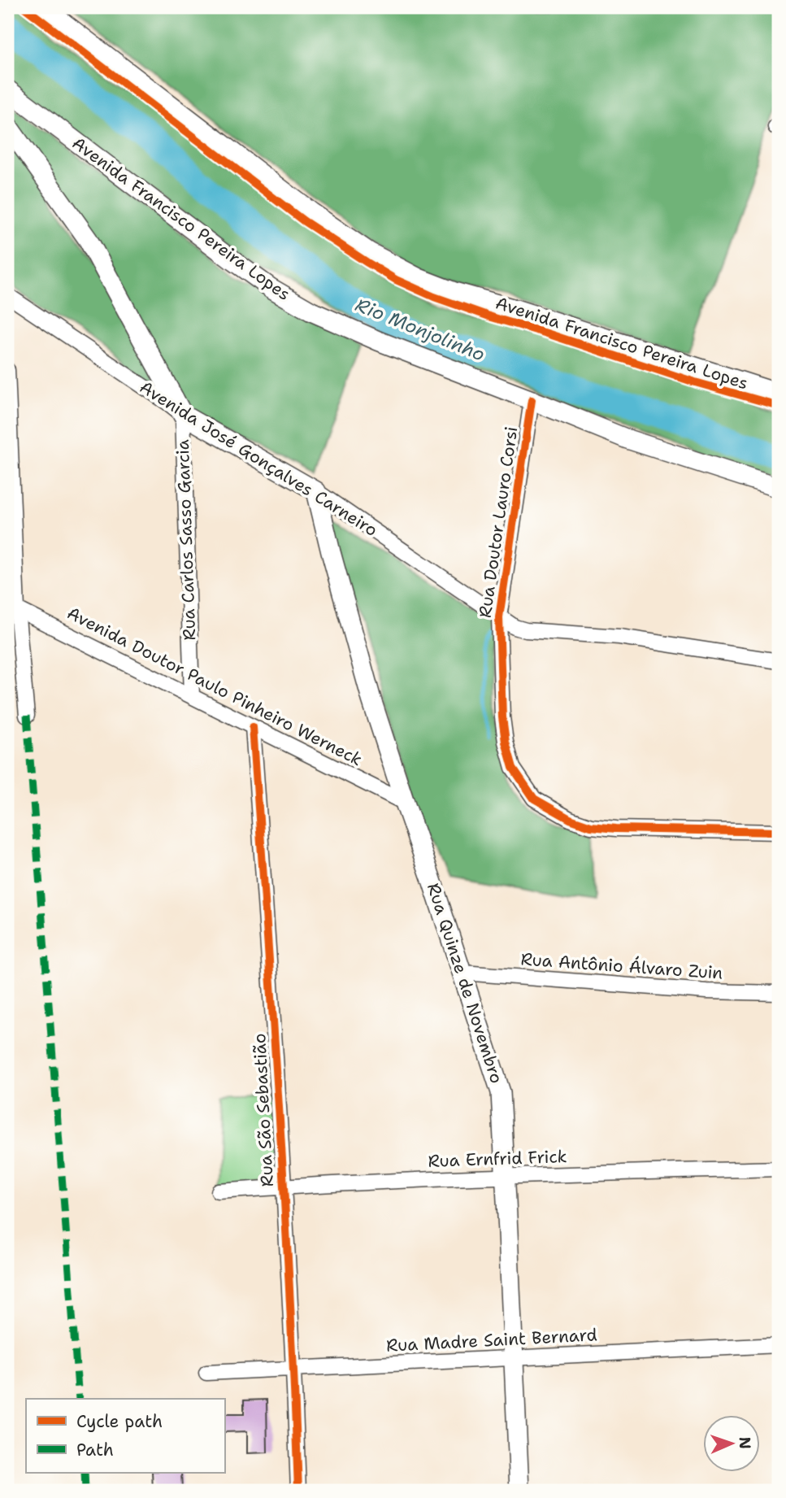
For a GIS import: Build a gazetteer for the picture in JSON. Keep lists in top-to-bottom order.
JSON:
{
  "streets": {
    "main road": [
      "Avenida Francisco Pereira Lopes",
      "Avenida José Gonçalves Carneiro",
      "Rua Carlos Sasso Garcia",
      "Rua Quinze de Novembro"
    ],
    "street": [
      "Rua Doutor Lauro Corsi",
      "Avenida Doutor Paulo Pinheiro Werneck",
      "Rua Antônio Álvaro Zuin",
      "Rua São Sebastião",
      "Rua Ernfrid Frick",
      "Rua Madre Saint Bernard"
    ]
  },
  "crossings": [
    ["Avenida Francisco Pereira Lopes", "Rua Doutor Lauro Corsi"],
    ["Avenida José Gonçalves Carneiro", "Rua Doutor Lauro Corsi"],
    ["Avenida José Gonçalves Carneiro", "Rua Carlos Sasso Garcia"],
    ["Avenida José Gonçalves Carneiro", "Rua Quinze de Novembro"],
    ["Rua Carlos Sasso Garcia", "Avenida Doutor Paulo Pinheiro Werneck"],
    ["Avenida Doutor Paulo Pinheiro Werneck", "Rua Quinze de Novembro"],
    ["Avenida Doutor Paulo Pinheiro Werneck", "Rua São Sebastião"],
    ["Rua Antônio Álvaro Zuin", "Rua Quinze de Novembro"],
    ["Rua Quinze de Novembro", "Rua Ernfrid Frick"],
    ["Rua Quinze de Novembro", "Rua Madre Saint Bernard"],
    ["Rua São Sebastião", "Rua Ernfrid Frick"],
    ["Rua São Sebastião", "Rua Madre Saint Bernard"]
  ],
  "water": ["Rio Monjolinho"],
  "legend": ["Cycle path", "Path"],
  "north": "right"
}
